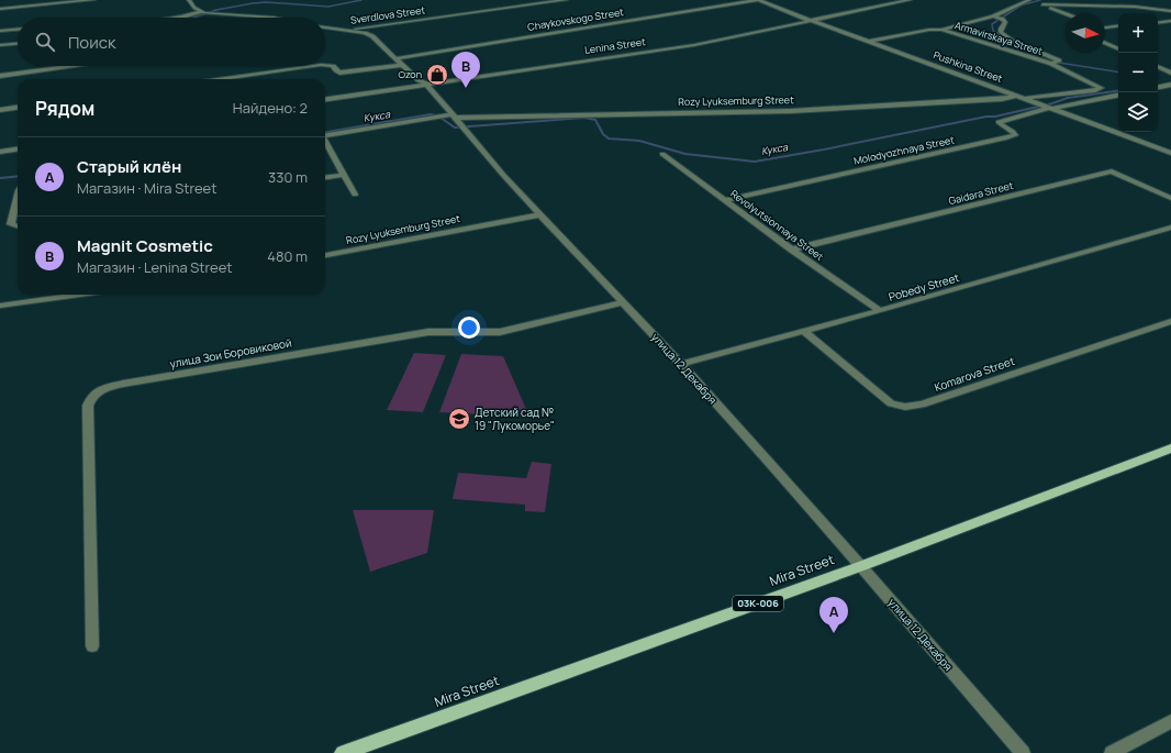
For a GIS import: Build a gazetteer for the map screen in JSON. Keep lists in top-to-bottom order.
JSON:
{
  "streets": {
    "main road": ["Mira Street", "03К-006"],
    "street": [
      "Sverdlova Street",
      "Chaykovskogo Street",
      "Armavirskaya Street",
      "Lenina Street",
      "Pushkina Street",
      "Rozy Lyuksemburg Street",
      "Molodyozhnaya Street",
      "Gaidara Street",
      "Revolyutsionnaya Street",
      "Pobedy Street",
      "улица Зои Боровиковой",
      "улица 12 Декабря",
      "Komarova Street"
    ]
  },
  "crossings": [
    ["Sverdlova Street", "улица 12 Декабря"],
    ["Chaykovskogo Street", "Pushkina Street"],
    ["Chaykovskogo Street", "улица 12 Декабря"],
    ["Armavirskaya Street", "Pushkina Street"],
    ["Lenina Street", "Pushkina Street"],
    ["Lenina Street", "улица 12 Декабря"],
    ["Pushkina Street", "Rozy Lyuksemburg Street"],
    ["Pushkina Street", "Molodyozhnaya Street"],
    ["Rozy Lyuksemburg Street", "улица 12 Декабря"],
    ["Molodyozhnaya Street", "Revolyutsionnaya Street"],
    ["Gaidara Street", "Revolyutsionnaya Street"],
    ["Revolyutsionnaya Street", "Pobedy Street"],
    ["Pobedy Street", "улица 12 Декабря"],
    ["Pobedy Street", "Komarova Street"],
    ["улица Зои Боровиковой", "улица 12 Декабря"],
    ["улица 12 Декабря", "Mira Street"]
  ],
  "water": ["Кукса"],
  "places": {
    "shop": ["Ozon"],
    "school or university": ["Детский сад № 19 \"Лукоморье\""]
  },
  "north": "right",
  "page": {
    "map_buttons": ["+", "−"],
    "search": "Поиск",
    "pins": ["B", "A"],
    "heading": ["Рядом", "Найдено: 2"],
    "list": [
      {
        "mark": "A",
        "name": "Старый клён",
        "note": "Магазин · Mira Street",
        "value": "330 m"
      },
      {
        "mark": "B",
        "name": "Magnit Cosmetic",
        "note": "Магазин · Lenina Street",
        "value": "480 m"
      }
    ]
  }
}
